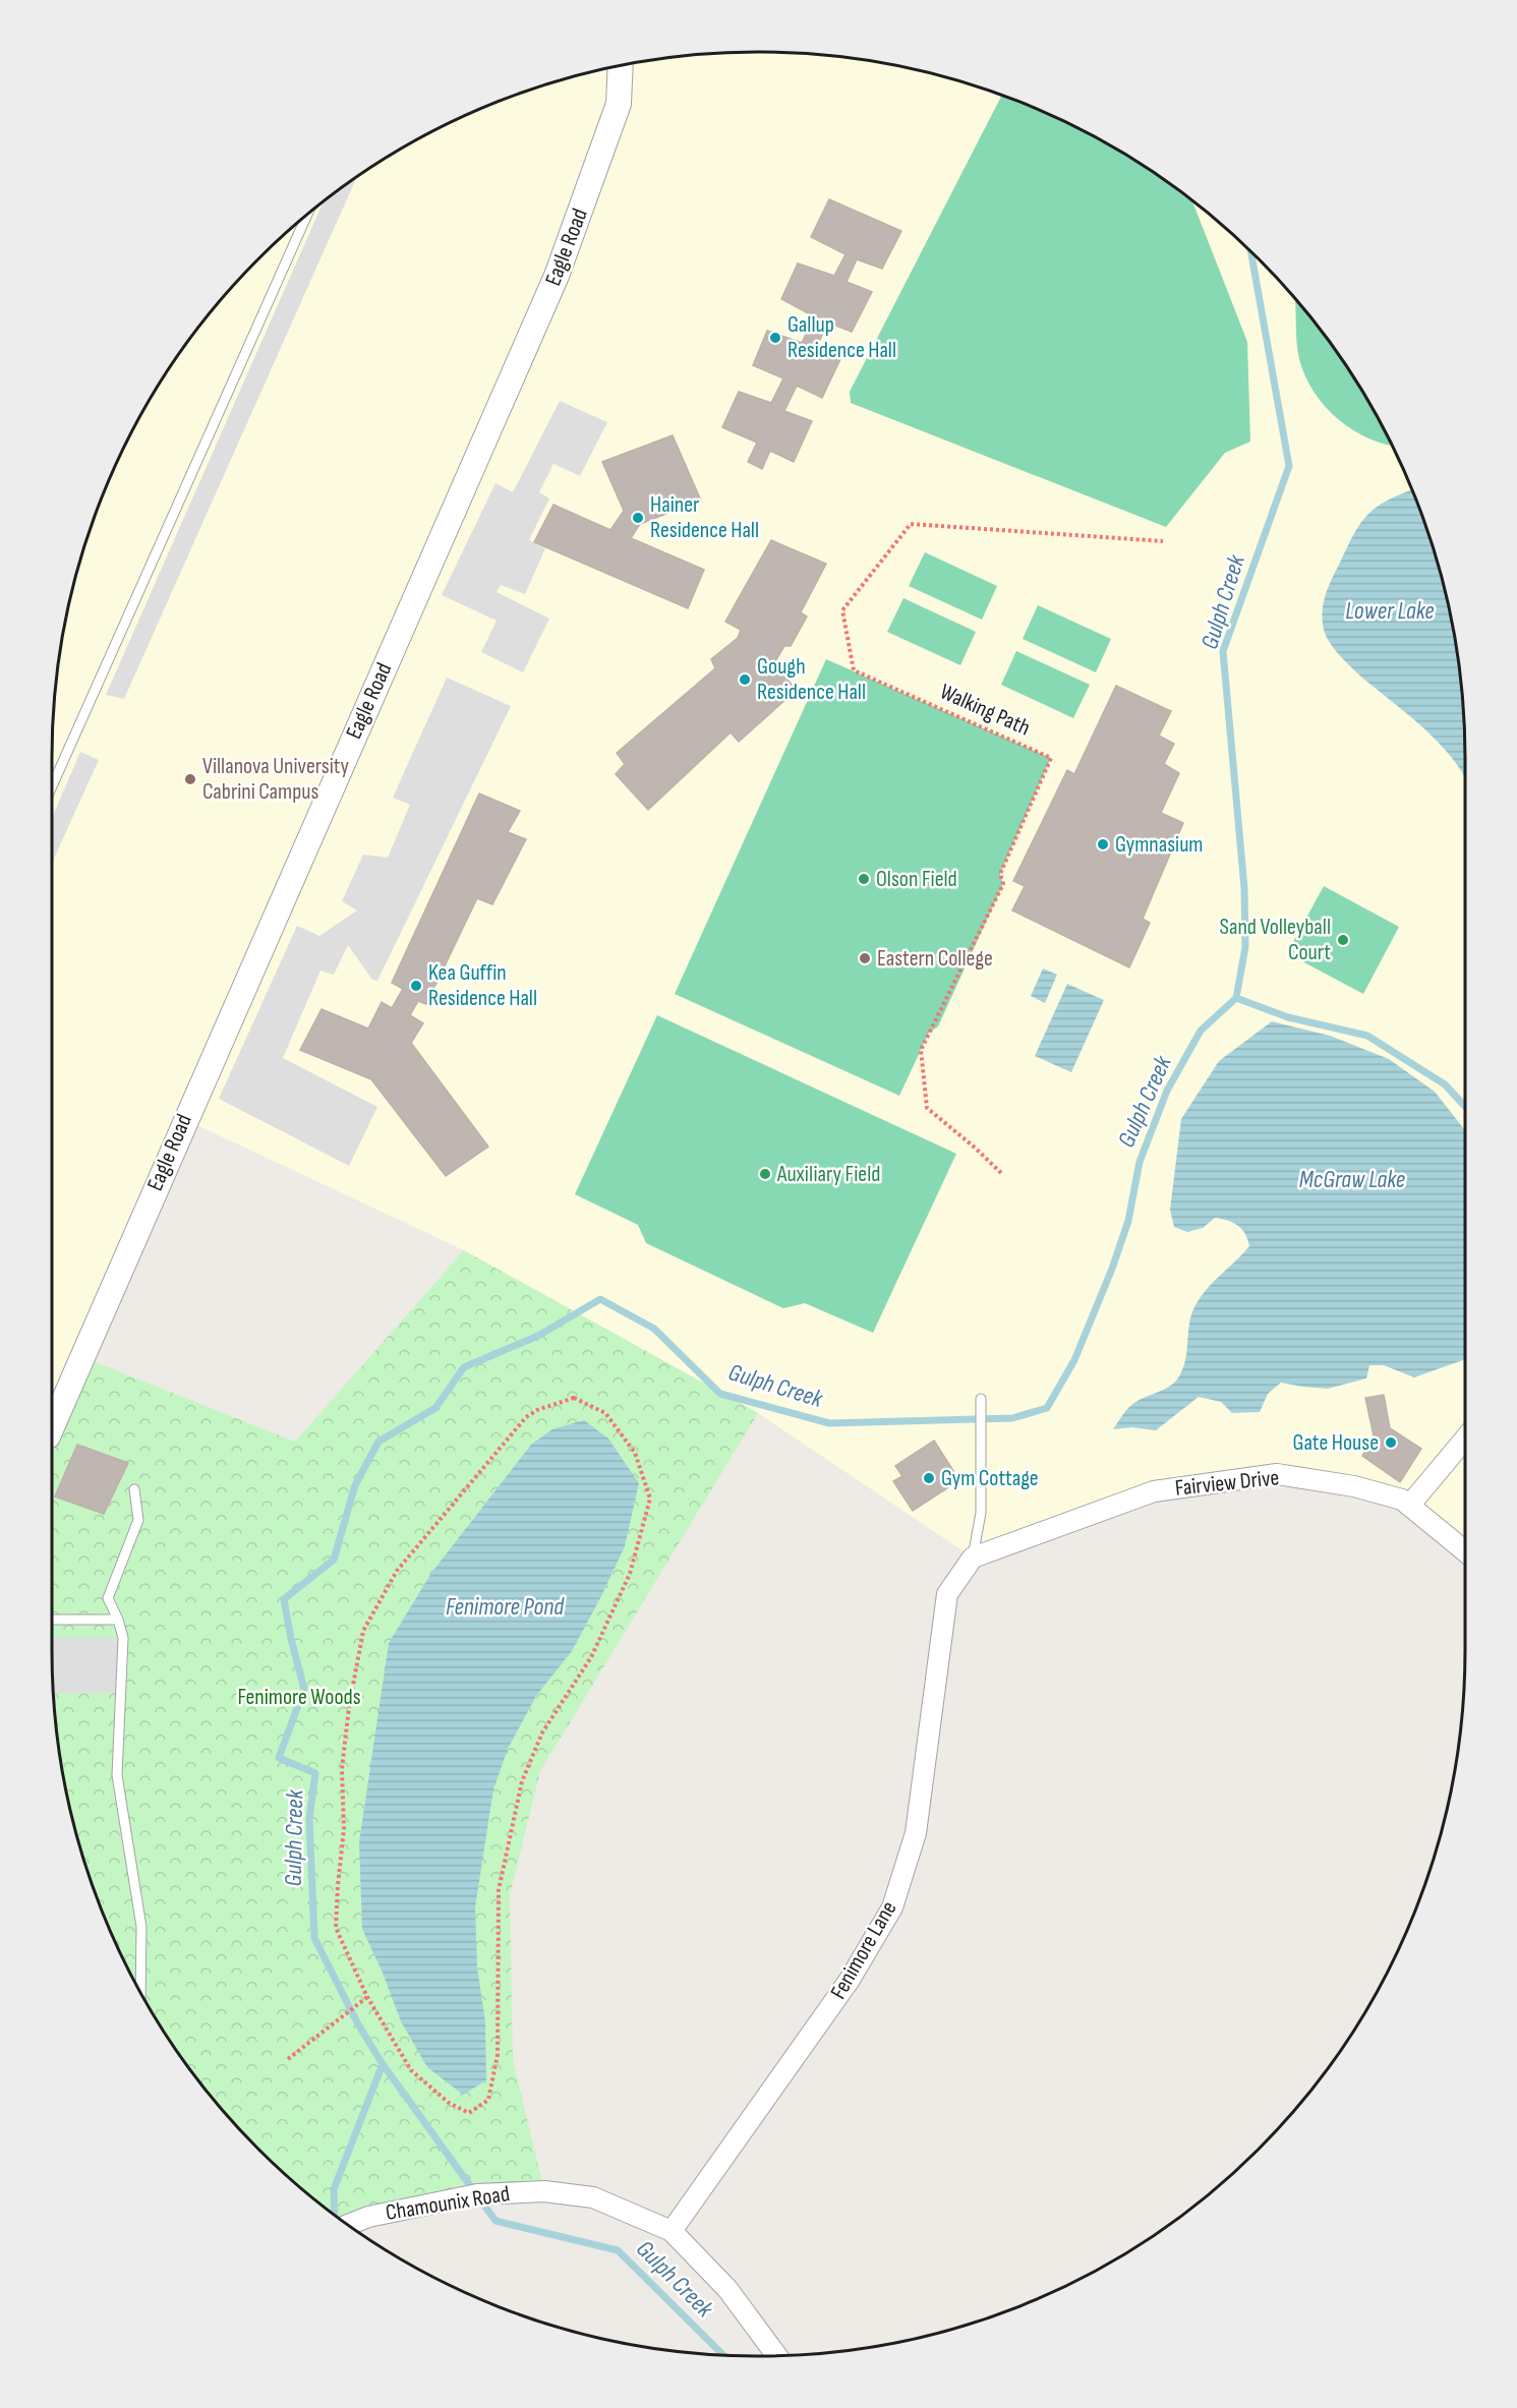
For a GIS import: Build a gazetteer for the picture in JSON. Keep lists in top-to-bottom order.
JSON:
{
  "streets": {
    "street": [
      "Eagle Road",
      "Fairview Drive",
      "Fenimore Lane",
      "Chamounix Road"
    ],
    "path": ["Walking Path"]
  },
  "crossings": [
    ["Fairview Drive", "Fenimore Lane"],
    ["Fenimore Lane", "Chamounix Road"]
  ],
  "water": [
    "Gulph Creek",
    "Lower Lake",
    "McGraw Lake",
    "Fenimore Pond"
  ],
  "parks": ["Fenimore Woods"],
  "places": [
    "Gallup Residence Hall",
    "Hainer Residence Hall",
    "Gough Residence Hall",
    "Villanova University Cabrini Campus",
    "Gymnasium",
    "Olson Field",
    "Sand Volleyball Court",
    "Eastern College",
    "Kea Guffin Residence Hall",
    "Auxiliary Field",
    "Gate House",
    "Gym Cottage"
  ]
}
